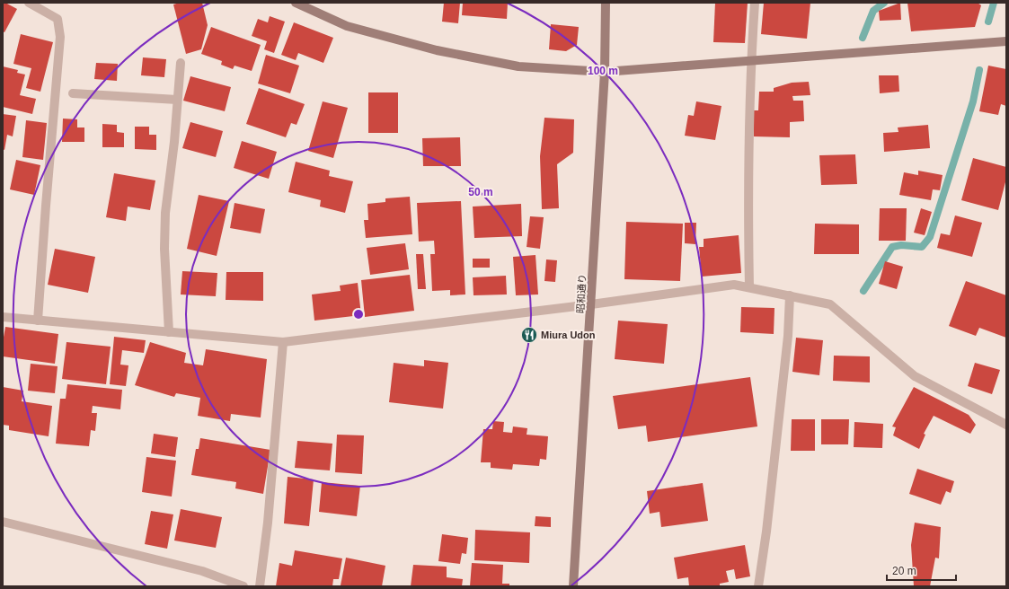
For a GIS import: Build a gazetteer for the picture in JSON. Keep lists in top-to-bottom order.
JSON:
{
  "streets": {
    "street": ["昭和通り"]
  },
  "places": {
    "restaurant": ["Miura Udon"]
  },
  "scale_bar": "20 m",
  "rings": ["100 m", "50 m"]
}
